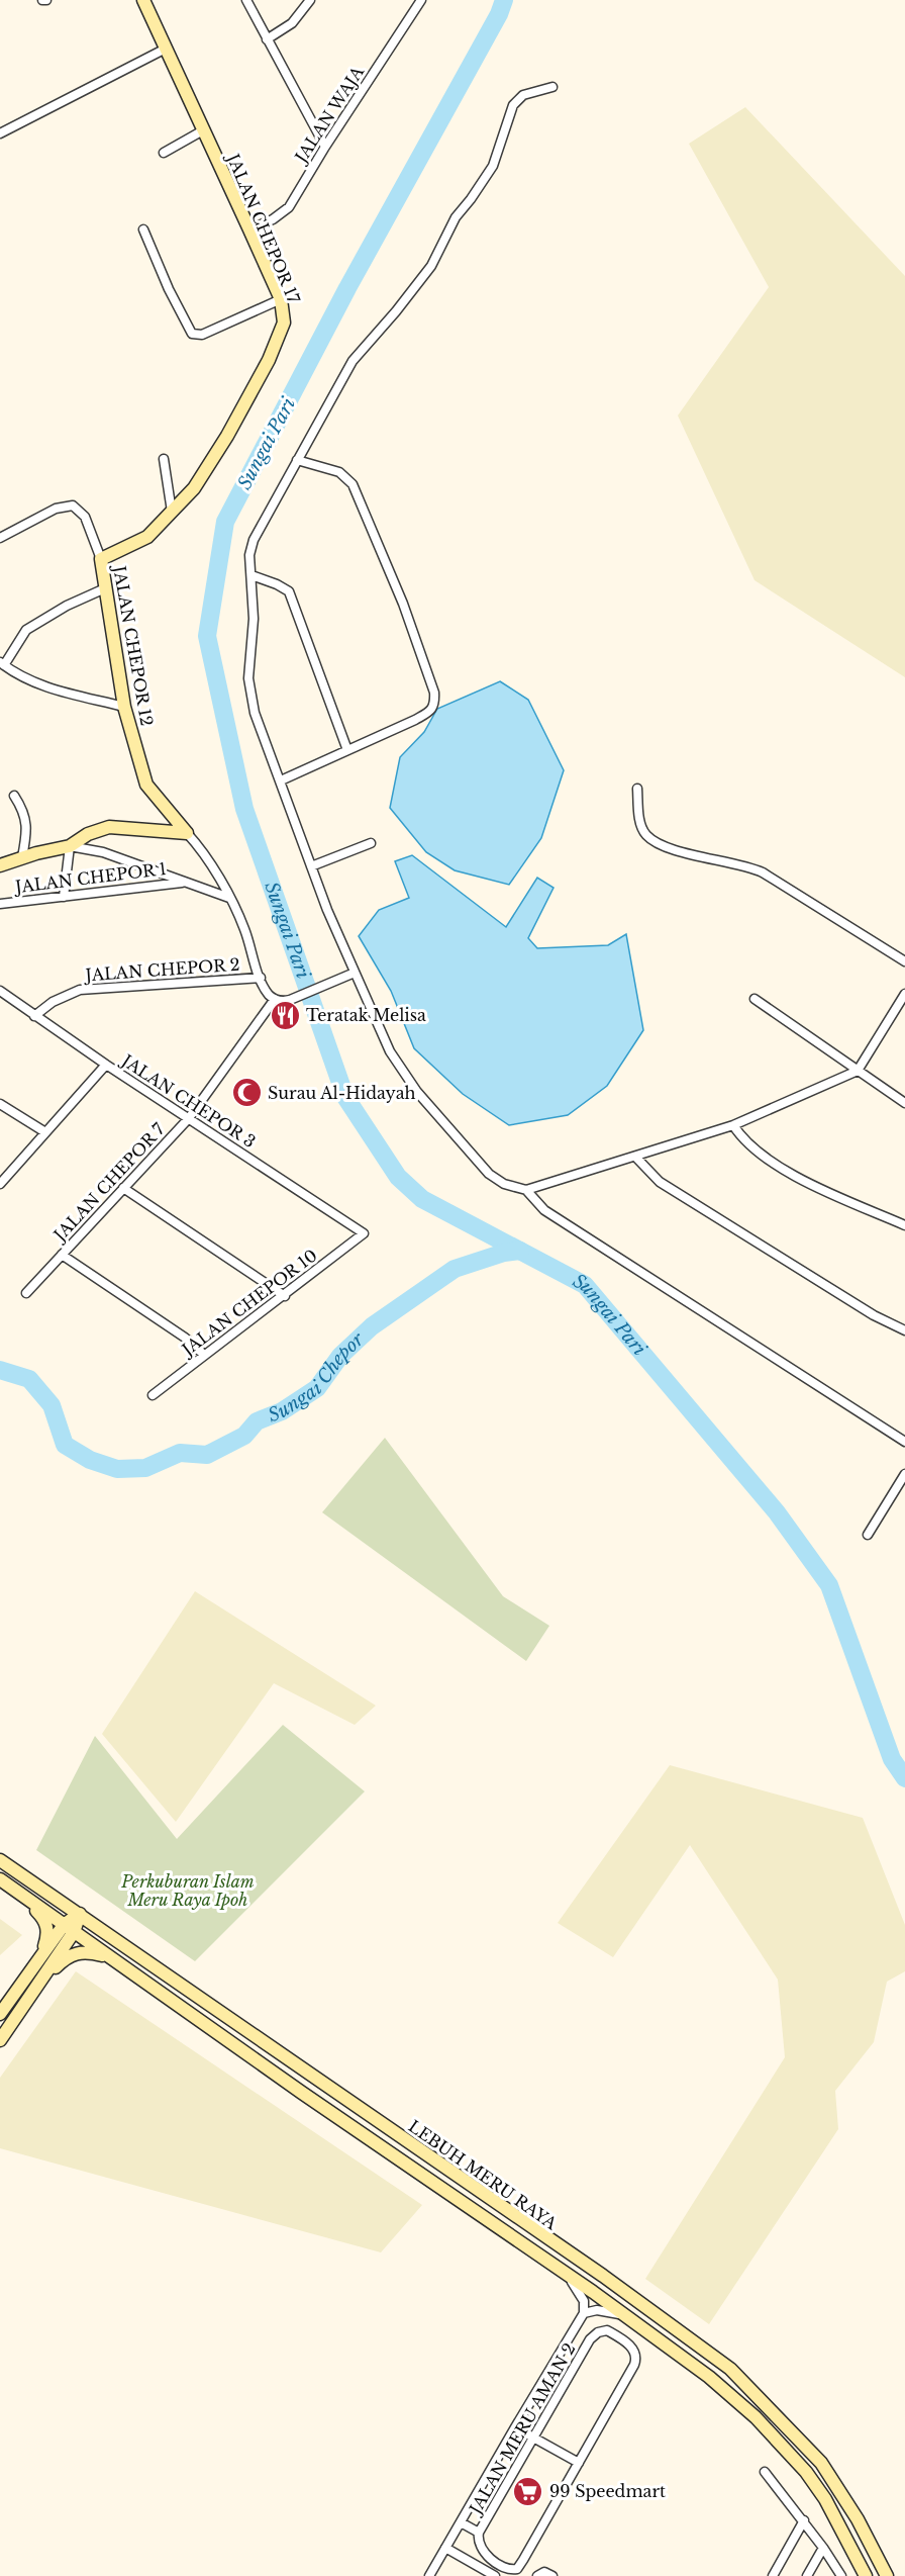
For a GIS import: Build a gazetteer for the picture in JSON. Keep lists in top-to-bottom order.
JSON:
{
  "streets": {
    "main road": ["JALAN CHEPOR 17", "JALAN CHEPOR 12", "LEBUH MERU RAYA"],
    "street": [
      "JALAN WAJA",
      "JALAN CHEPOR 1",
      "JALAN CHEPOR 2",
      "JALAN CHEPOR 3",
      "JALAN CHEPOR 7",
      "JALAN CHEPOR 10",
      "JALAN MERU AMAN 2"
    ]
  },
  "crossings": [
    ["JALAN WAJA", "JALAN CHEPOR 17"],
    ["JALAN CHEPOR 17", "JALAN CHEPOR 12"],
    ["JALAN CHEPOR 2", "JALAN CHEPOR 3"],
    ["JALAN CHEPOR 2", "JALAN CHEPOR 7"],
    ["JALAN CHEPOR 3", "JALAN CHEPOR 7"],
    ["JALAN CHEPOR 3", "JALAN CHEPOR 10"]
  ],
  "water": ["Sungai Pari", "Sungai Chepor"],
  "parks": ["Perkuburan Islam Meru Raya Ipoh"],
  "places": {
    "restaurant": ["Teratak Melisa"],
    "mosque": ["Surau Al-Hidayah"],
    "supermarket": ["99 Speedmart"]
  }
}
